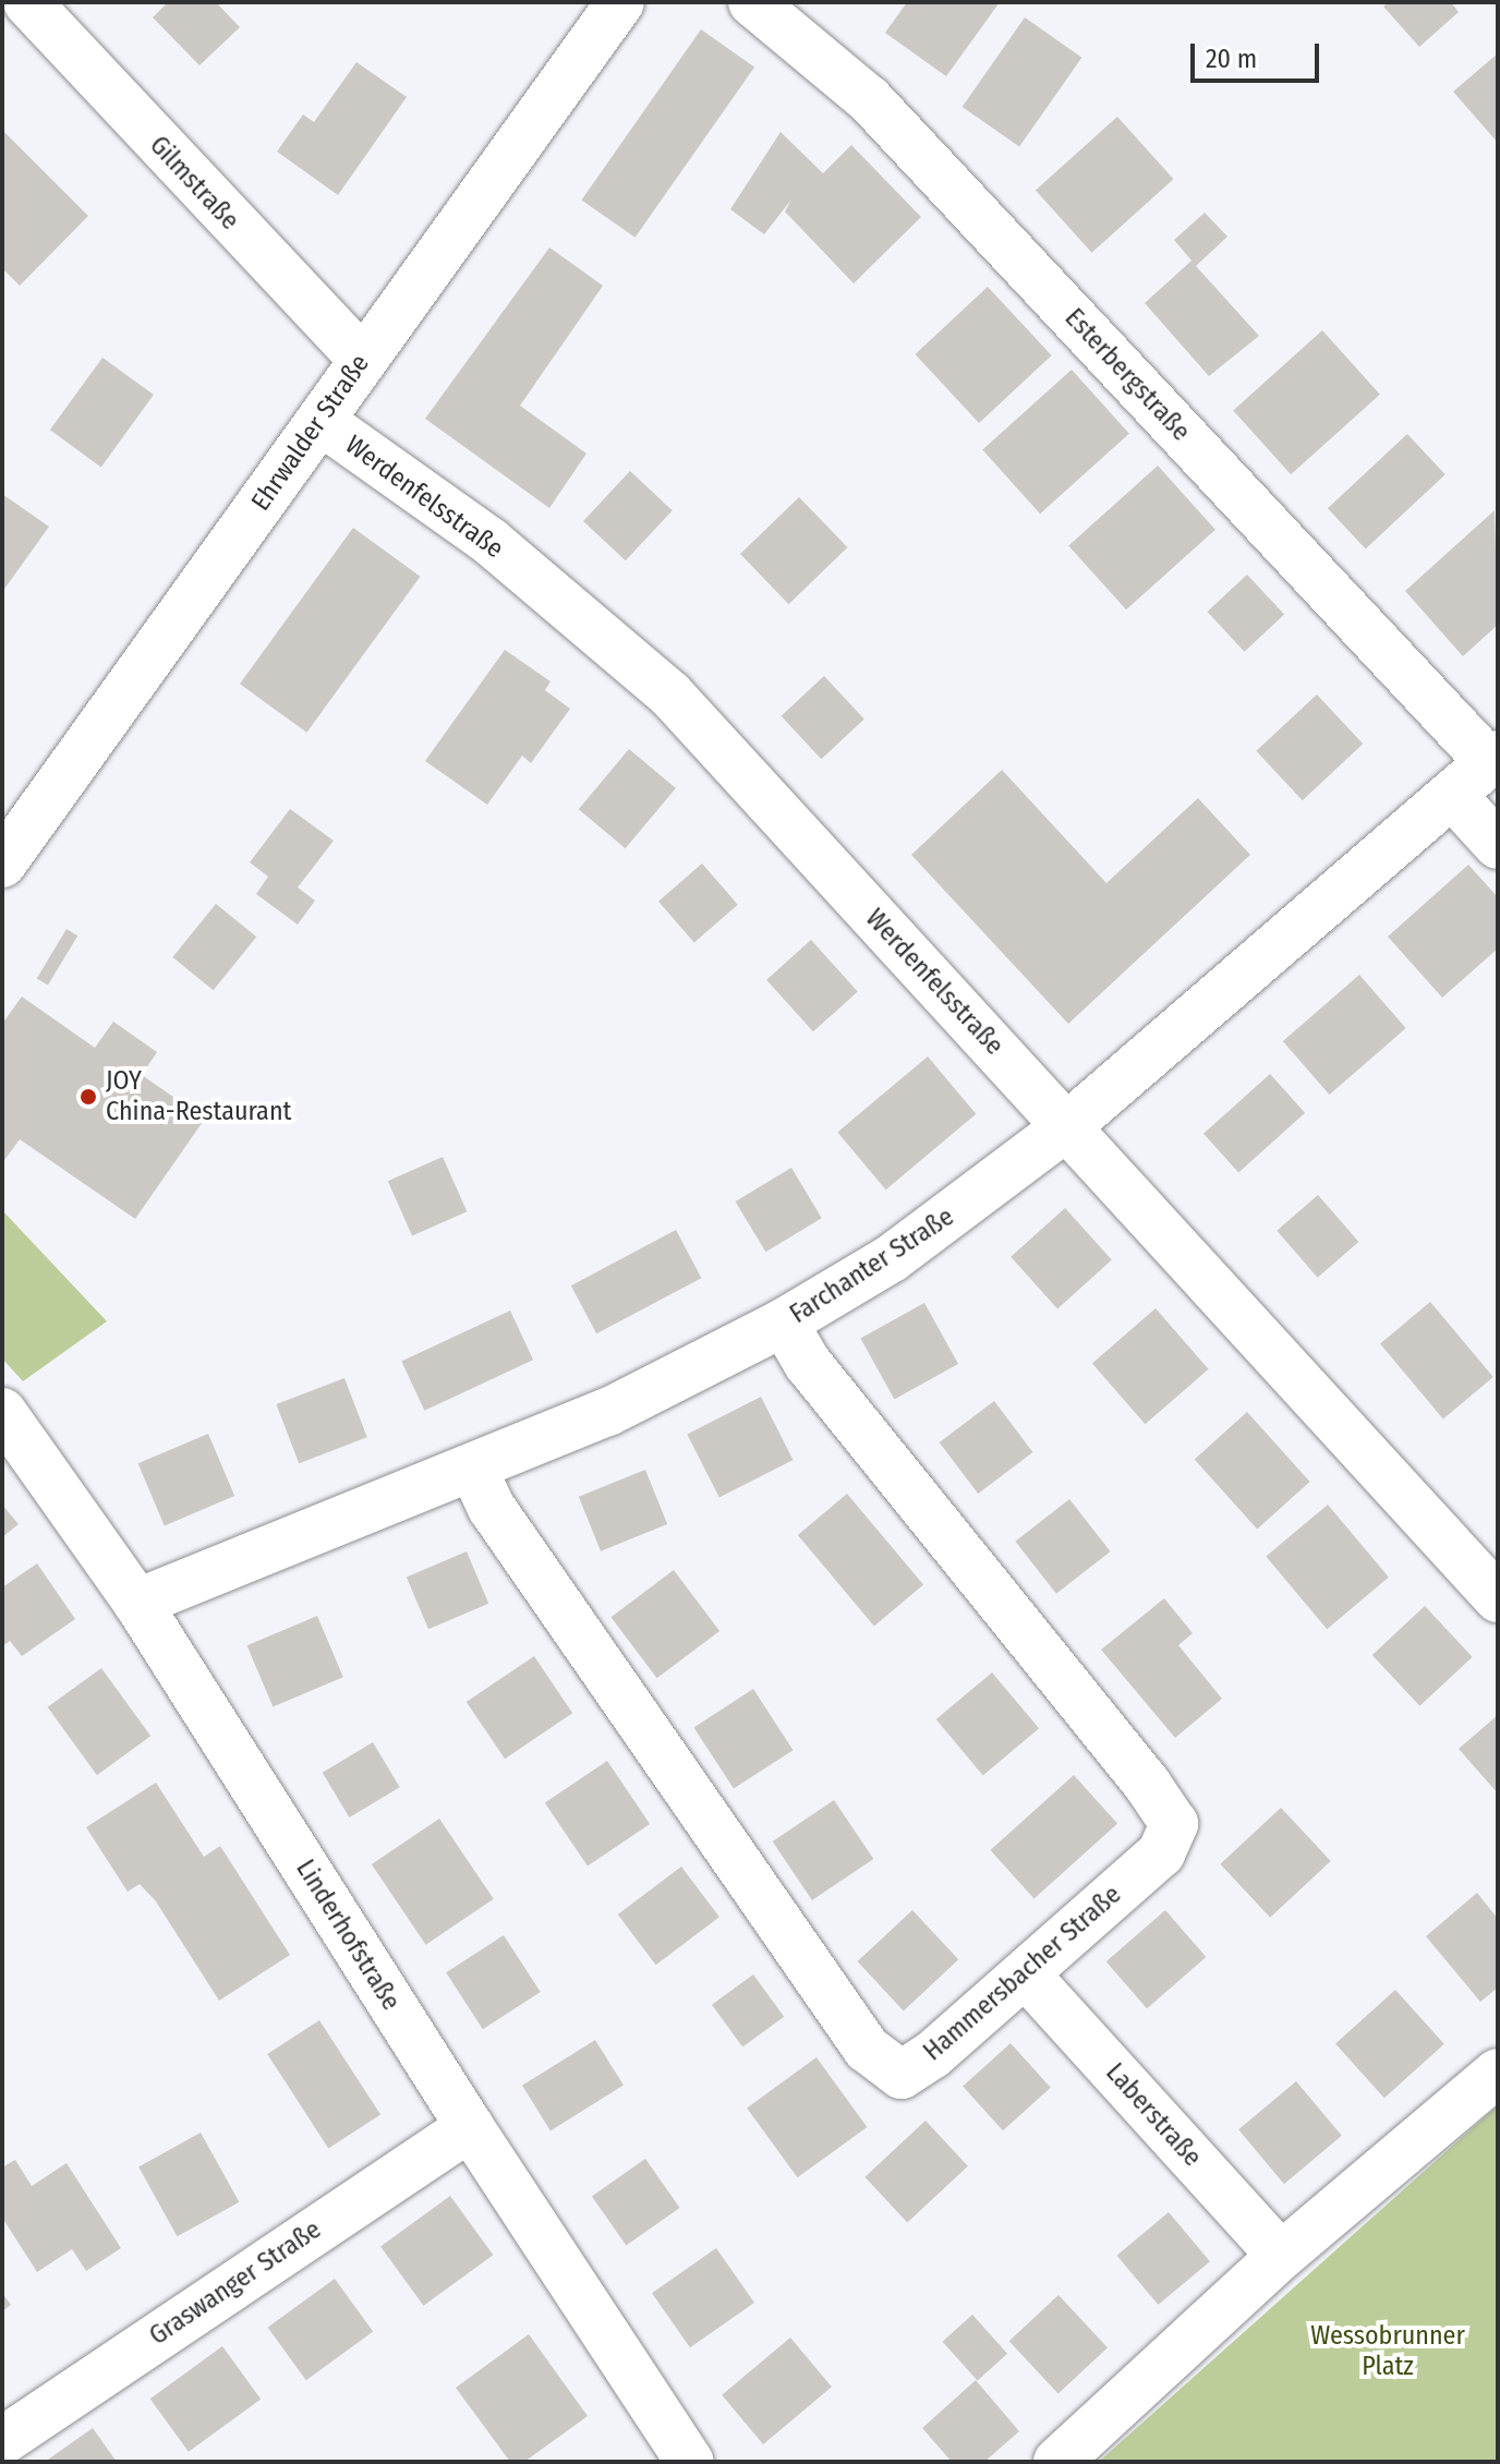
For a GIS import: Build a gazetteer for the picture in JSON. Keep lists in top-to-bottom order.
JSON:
{
  "streets": {
    "street": [
      "Gilmstraße",
      "Esterbergstraße",
      "Ehrwalder Straße",
      "Werdenfelsstraße",
      "Farchanter Straße",
      "Linderhofstraße",
      "Hammersbacher Straße",
      "Laberstraße",
      "Graswanger Straße"
    ]
  },
  "crossings": [
    ["Gilmstraße", "Ehrwalder Straße"],
    ["Esterbergstraße", "Farchanter Straße"],
    ["Ehrwalder Straße", "Werdenfelsstraße"],
    ["Werdenfelsstraße", "Farchanter Straße"],
    ["Farchanter Straße", "Linderhofstraße"],
    ["Farchanter Straße", "Hammersbacher Straße"],
    ["Linderhofstraße", "Graswanger Straße"],
    ["Hammersbacher Straße", "Laberstraße"]
  ],
  "parks": ["Wessobrunner Platz"],
  "places": ["JOY China-Restaurant"],
  "scale_bar": "20 m"
}
